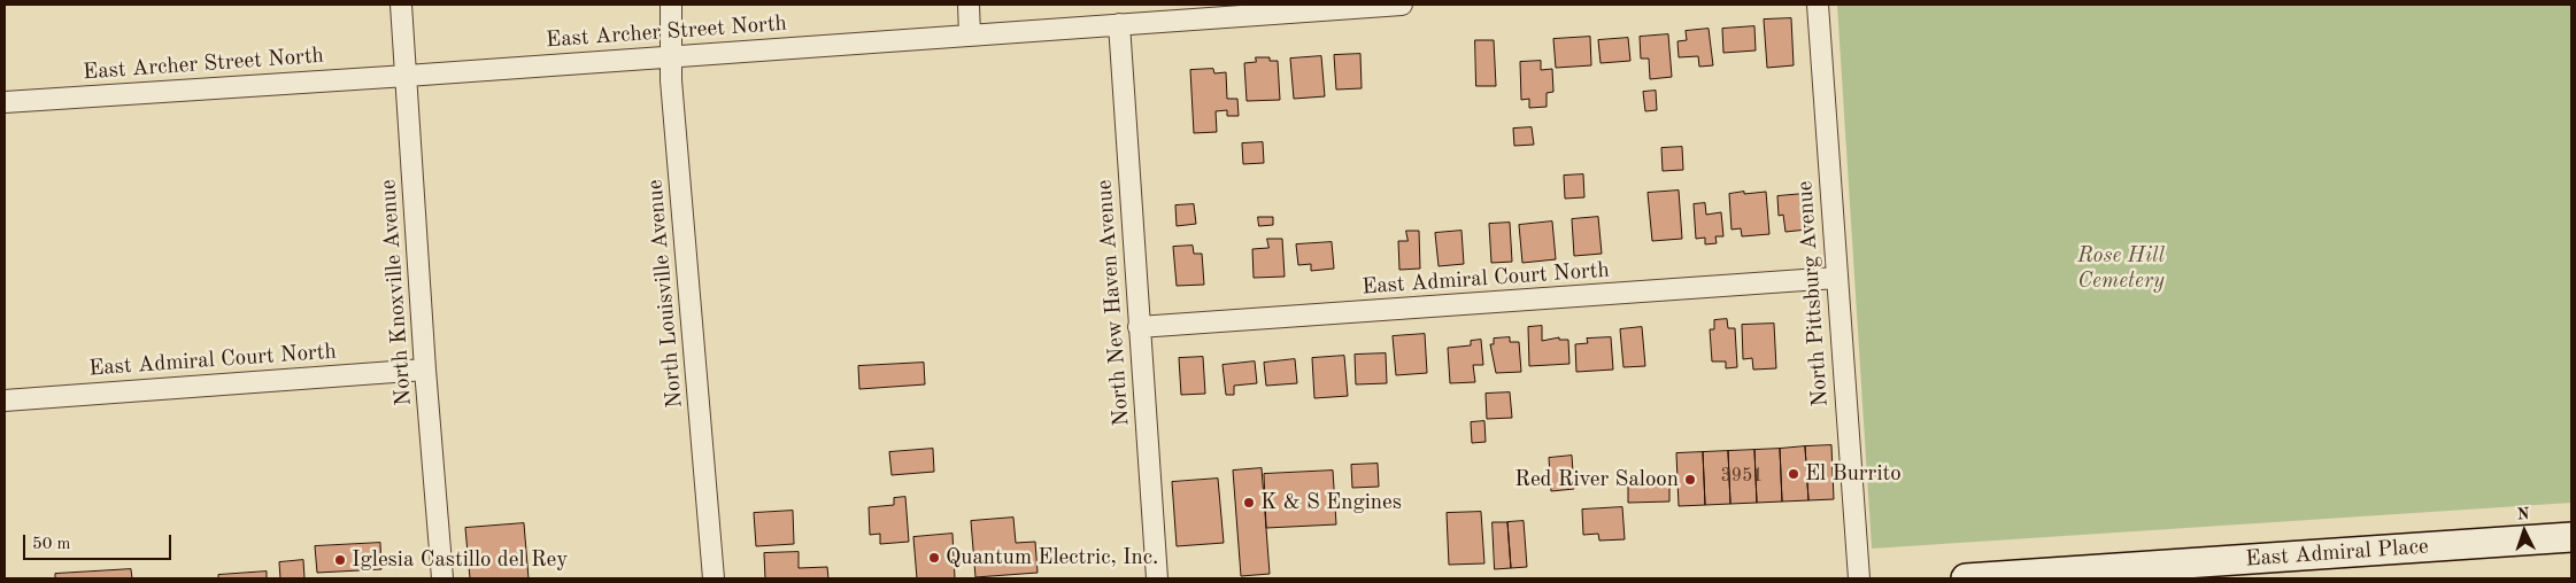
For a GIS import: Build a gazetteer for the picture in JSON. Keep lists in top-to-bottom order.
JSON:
{
  "streets": {
    "main road": ["East Admiral Place"],
    "street": [
      "East Archer Street North",
      "East Admiral Court North",
      "North Knoxville Avenue",
      "North Louisville Avenue",
      "North Pittsburg Avenue",
      "North New Haven Avenue"
    ]
  },
  "crossings": [
    ["East Archer Street North", "North Knoxville Avenue"],
    ["East Archer Street North", "North Louisville Avenue"],
    ["East Archer Street North", "North New Haven Avenue"],
    ["East Admiral Court North", "North Knoxville Avenue"],
    ["East Admiral Court North", "North Pittsburg Avenue"],
    ["East Admiral Court North", "North New Haven Avenue"]
  ],
  "parks": ["Rose Hill Cemetery"],
  "places": [
    "El Burrito",
    "Red River Saloon",
    "K & S Engines",
    "Quantum Electric, Inc.",
    "Iglesia Castillo del Rey"
  ],
  "house_numbers": ["3951"],
  "scale_bar": "50 m",
  "north": "top"
}
